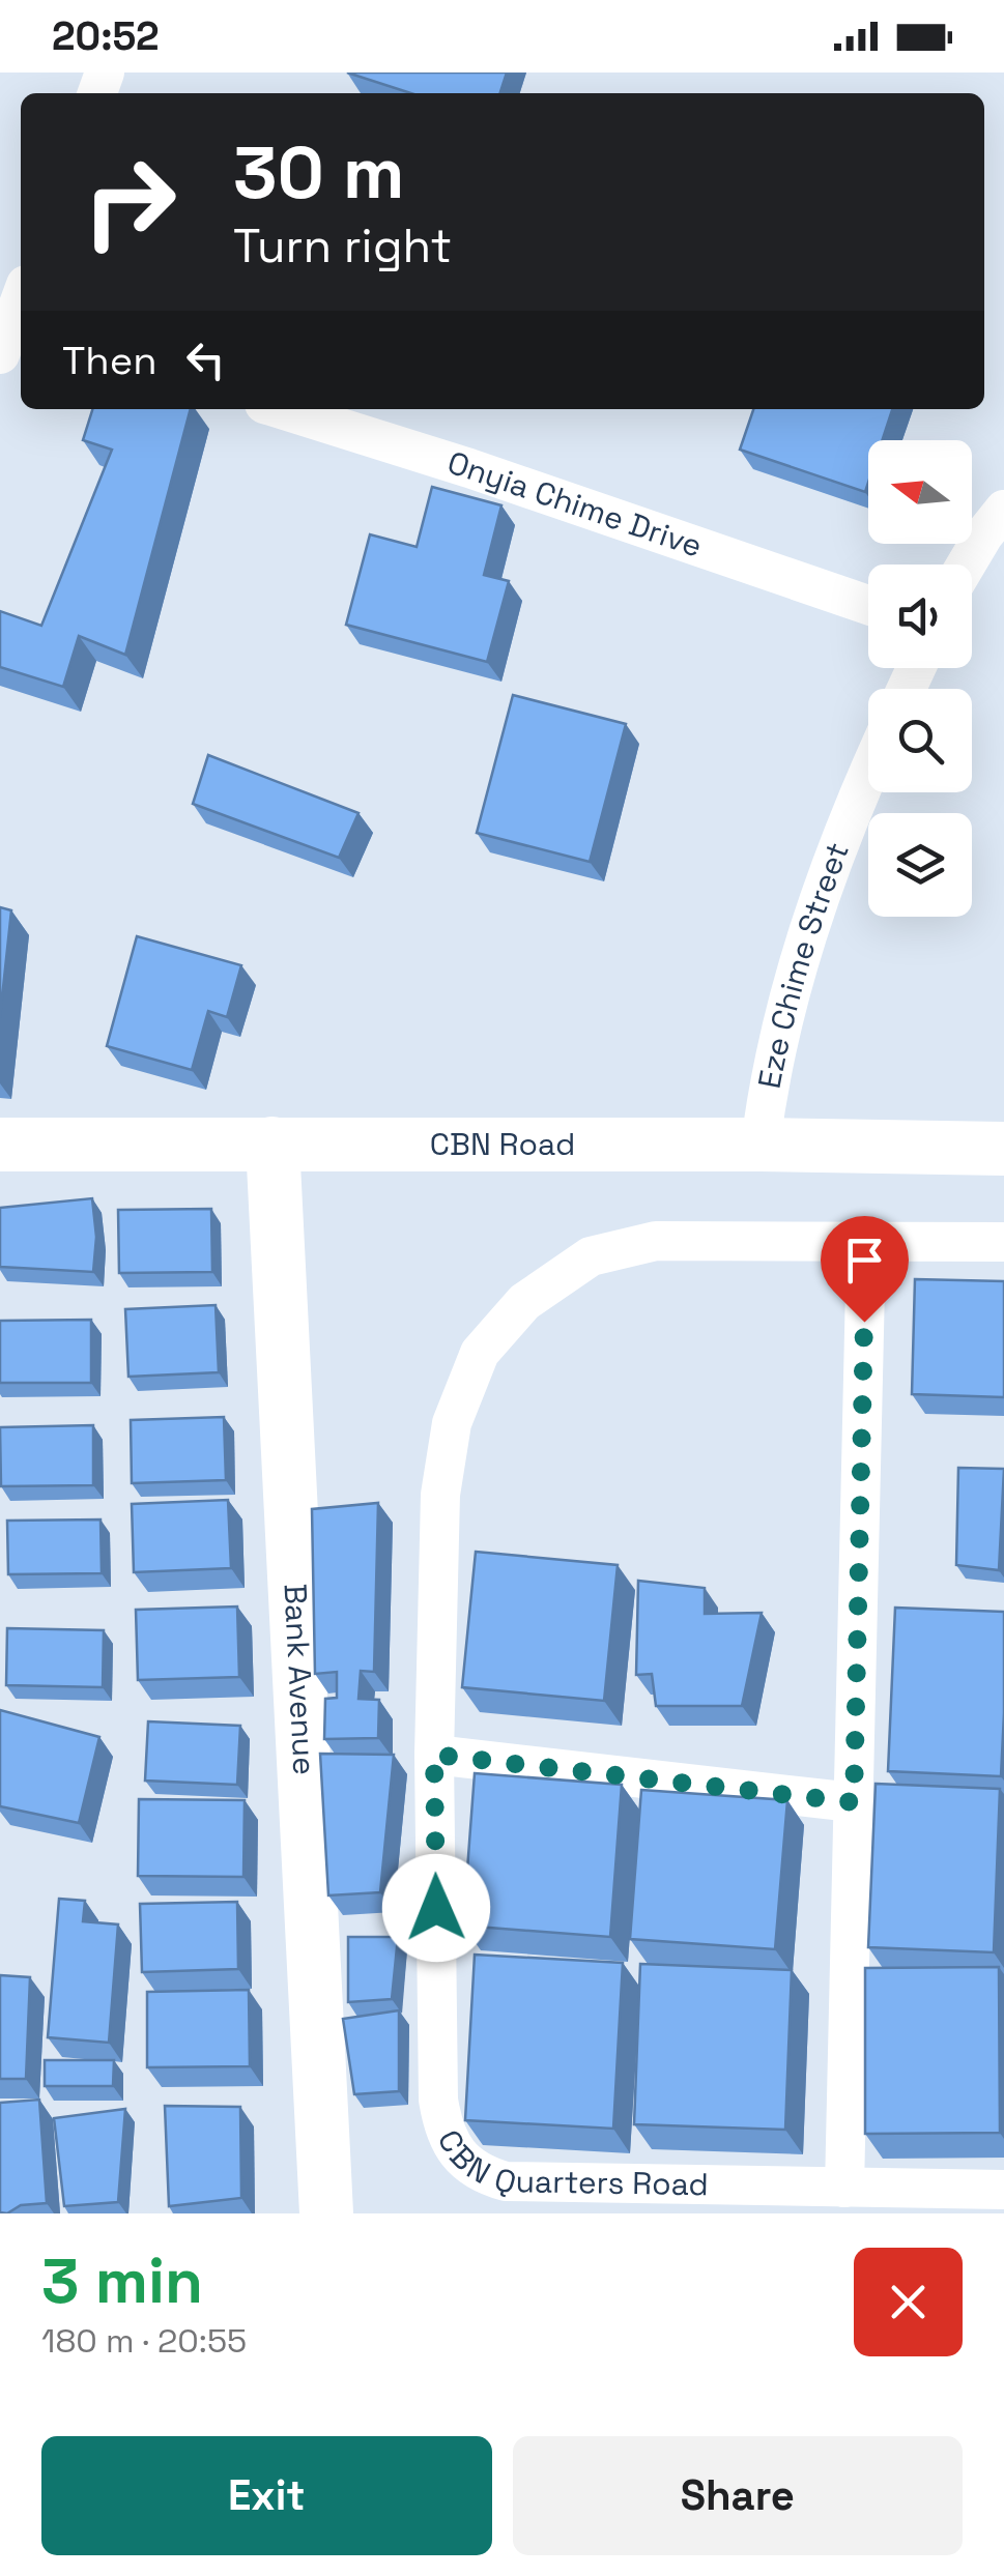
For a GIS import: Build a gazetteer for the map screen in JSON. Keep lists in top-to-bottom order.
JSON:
{
  "streets": {
    "main road": ["CBN Road", "Bank Avenue"],
    "street": ["Onyia Chime Drive", "Eze Chime Street", "CBN Quarters Road"]
  },
  "crossings": [
    ["Eze Chime Street", "CBN Road"],
    ["CBN Road", "Bank Avenue"]
  ],
  "north": "left",
  "page": {
    "status": "20:52",
    "turn": ["30 m", "Turn right"],
    "then": "Then",
    "heading": ["3 min", "180 m · 20:55"],
    "buttons": ["Exit", "Share"]
  }
}
